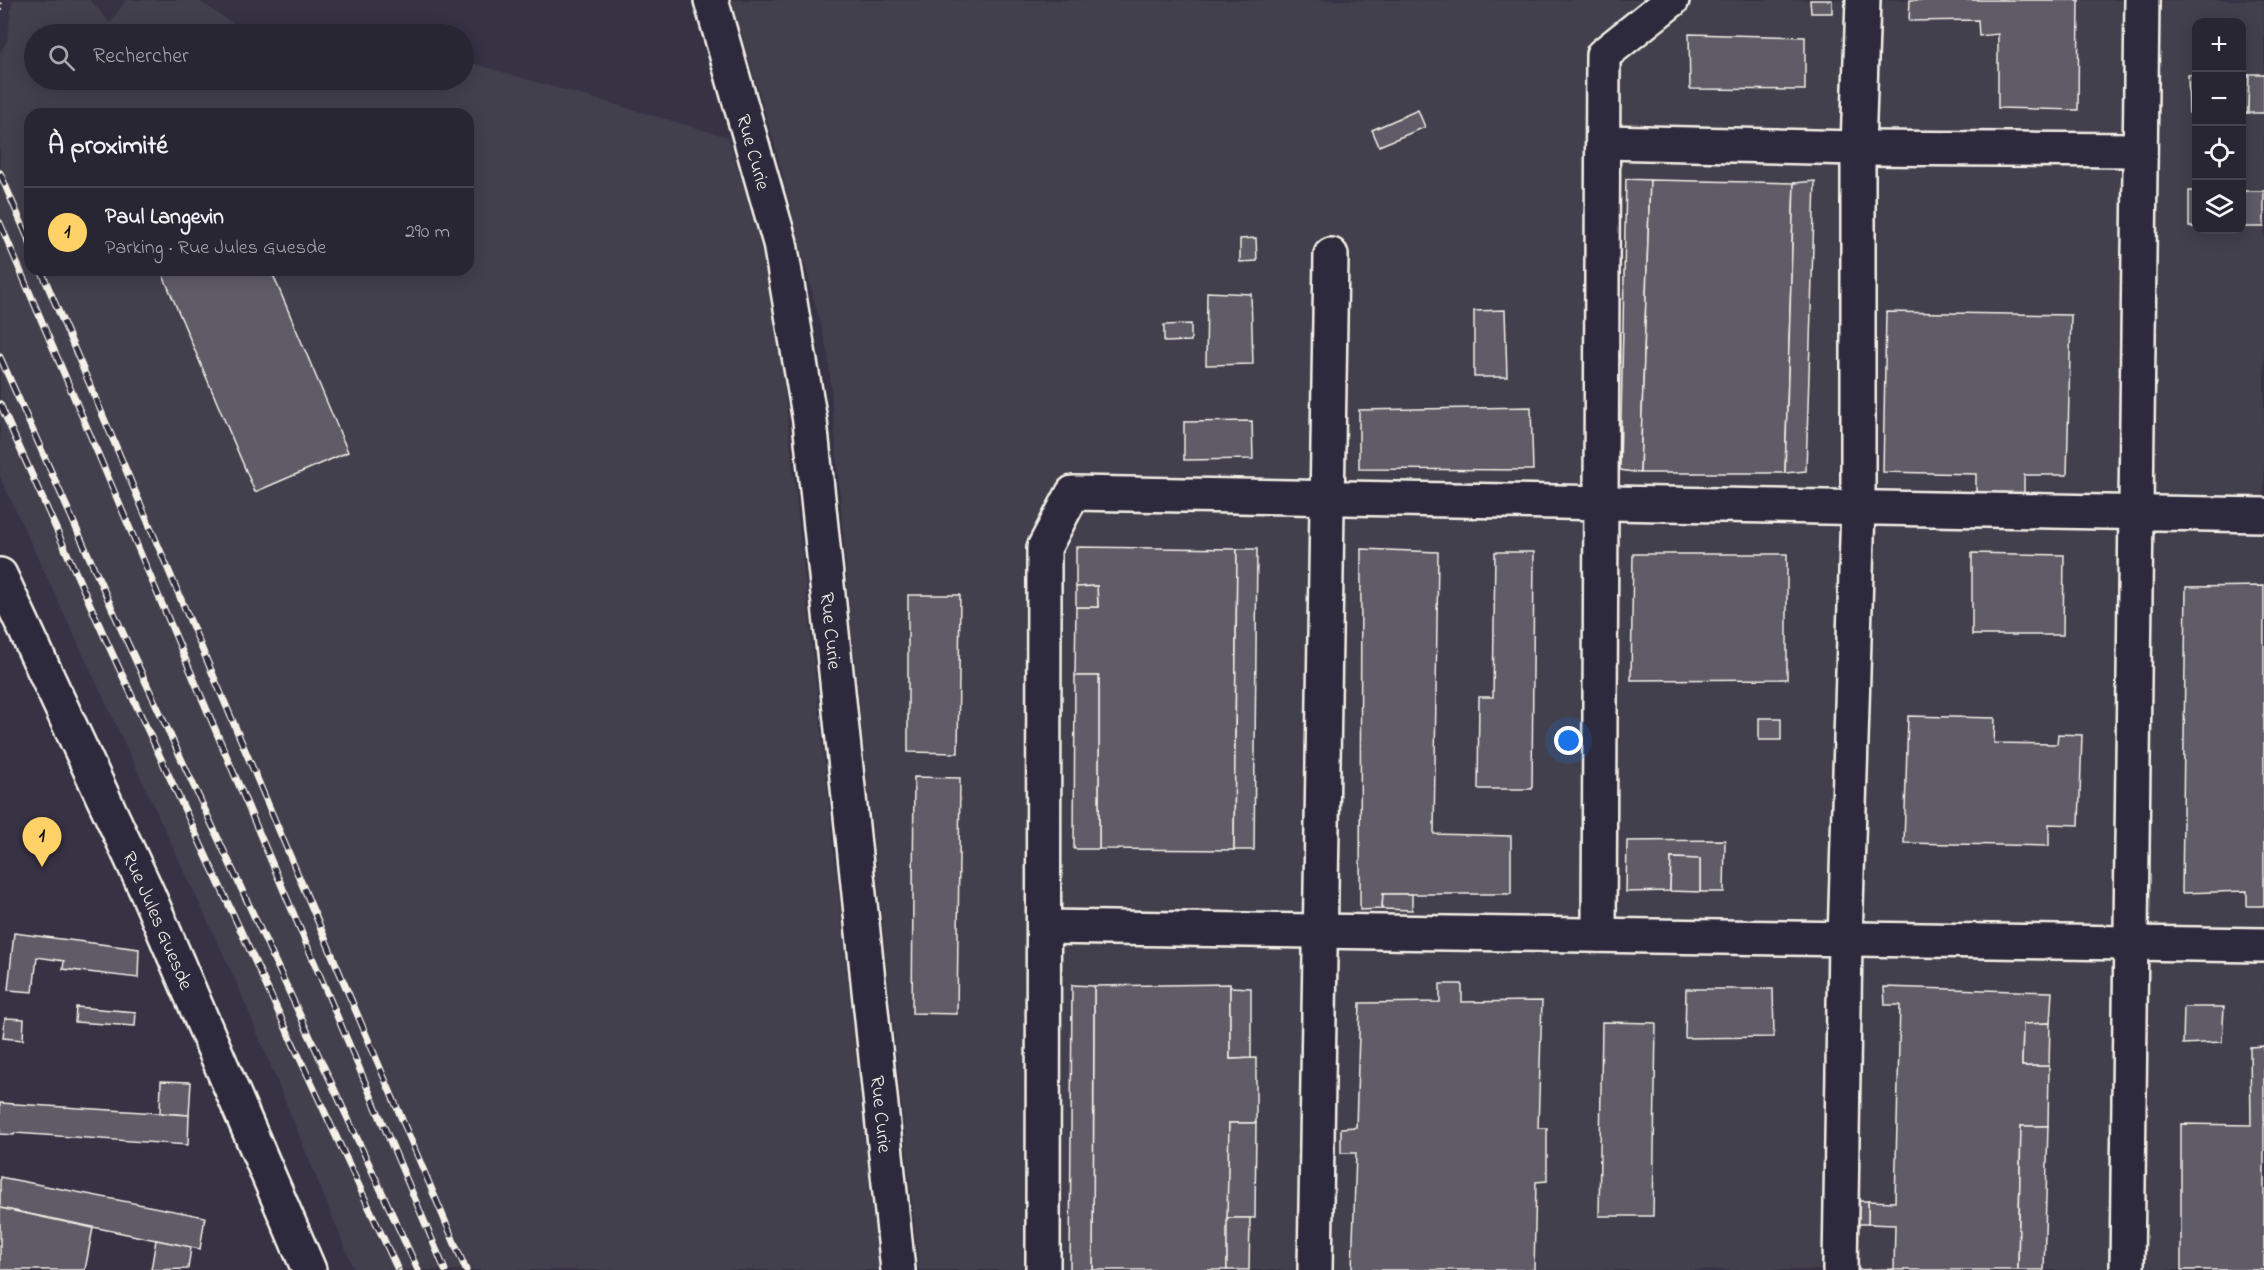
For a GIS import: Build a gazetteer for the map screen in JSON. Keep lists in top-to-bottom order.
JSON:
{
  "streets": {
    "street": ["Rue Curie", "Rue Jules Guesde"]
  },
  "page": {
    "map_buttons": ["+", "−"],
    "search": "Rechercher",
    "heading": "À proximité",
    "list": [
      {
        "mark": "1",
        "name": "Paul Langevin",
        "note": "Parking · Rue Jules Guesde",
        "value": "290 m"
      }
    ],
    "pins": "1"
  }
}
